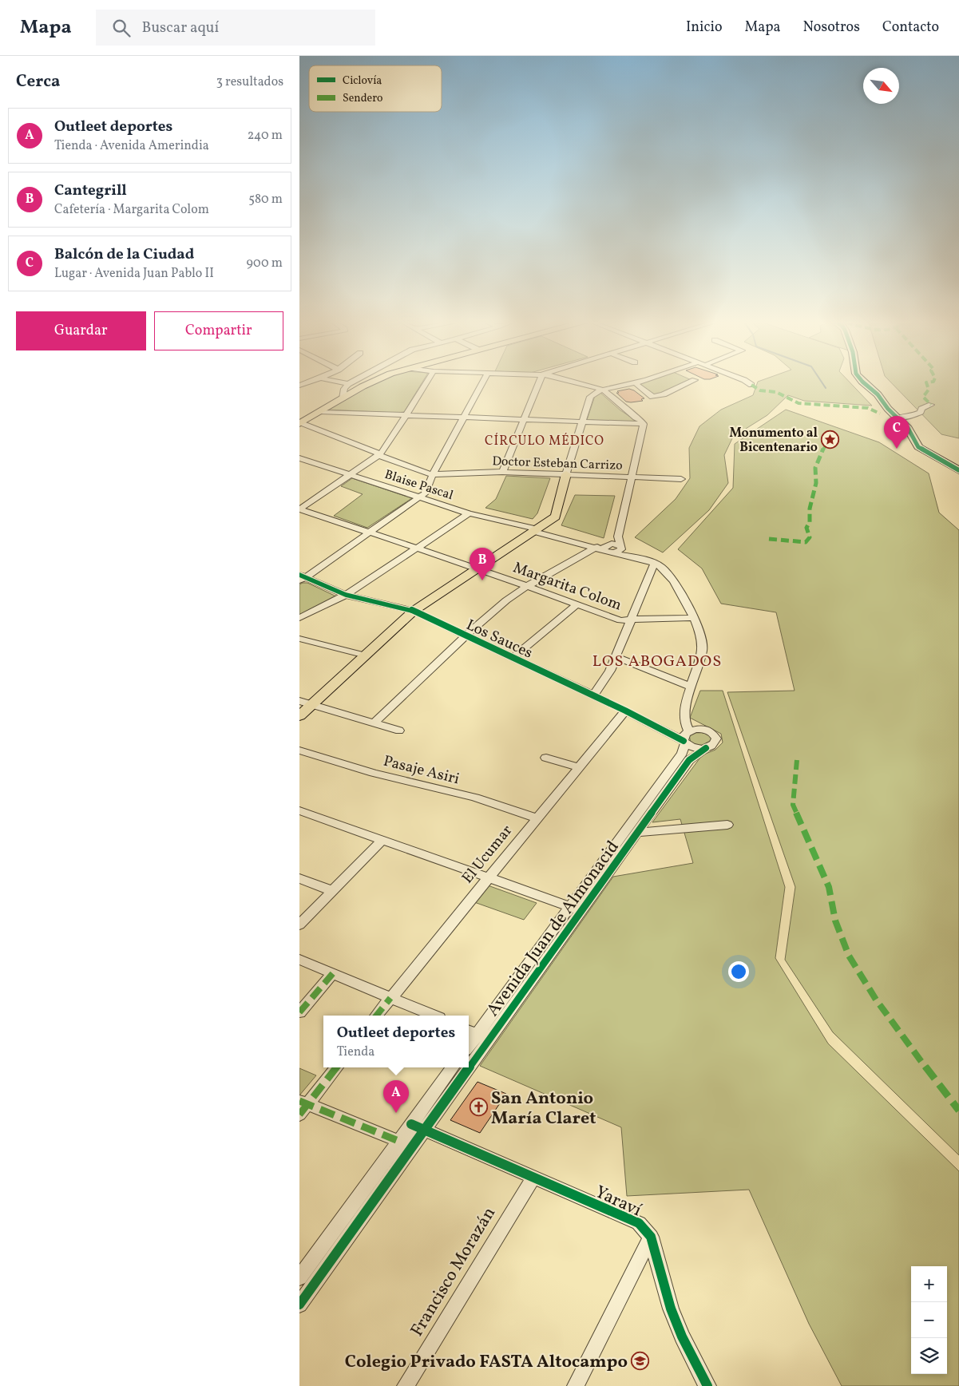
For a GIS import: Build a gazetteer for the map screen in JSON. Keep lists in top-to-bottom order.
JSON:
{
  "streets": {
    "street": [
      "Doctor Esteban Carrizo",
      "Blaise Pascal",
      "Margarita Colom",
      "Los Sauces",
      "Pasaje Asiri",
      "El Ucumar",
      "Avenida Juan de Almonacid",
      "Yaraví",
      "Francisco Morazán"
    ]
  },
  "crossings": [
    ["Los Sauces", "El Ucumar"],
    ["Los Sauces", "Avenida Juan de Almonacid"],
    ["Pasaje Asiri", "El Ucumar"],
    ["Avenida Juan de Almonacid", "Yaraví"],
    ["Yaraví", "Francisco Morazán"]
  ],
  "districts": ["CÍRCULO MÉDICO", "LOS ABOGADOS"],
  "places": {
    "place": ["Monumento al Bicentenario"],
    "church": ["San Antonio María Claret"],
    "school or university": ["Colegio Privado FASTA Altocampo"]
  },
  "legend": ["Ciclovía", "Sendero"],
  "north": "bottom right",
  "page": {
    "header": "Mapa",
    "search": "Buscar aquí",
    "nav": [
      "Inicio",
      "Mapa",
      "Nosotros",
      "Contacto"
    ],
    "heading": ["Cerca", "3 resultados"],
    "list": [
      {
        "mark": "A",
        "name": "Outleet deportes",
        "note": "Tienda · Avenida Amerindia",
        "value": "240 m"
      },
      {
        "mark": "B",
        "name": "Cantegrill",
        "note": "Cafetería · Margarita Colom",
        "value": "580 m"
      },
      {
        "mark": "C",
        "name": "Balcón de la Ciudad",
        "note": "Lugar · Avenida Juan Pablo II",
        "value": "900 m"
      }
    ],
    "buttons": ["Guardar", "Compartir"],
    "pins": ["C", "B", "A"],
    "popup": ["Outleet deportes", "Tienda"],
    "map_buttons": ["+", "−"]
  }
}
